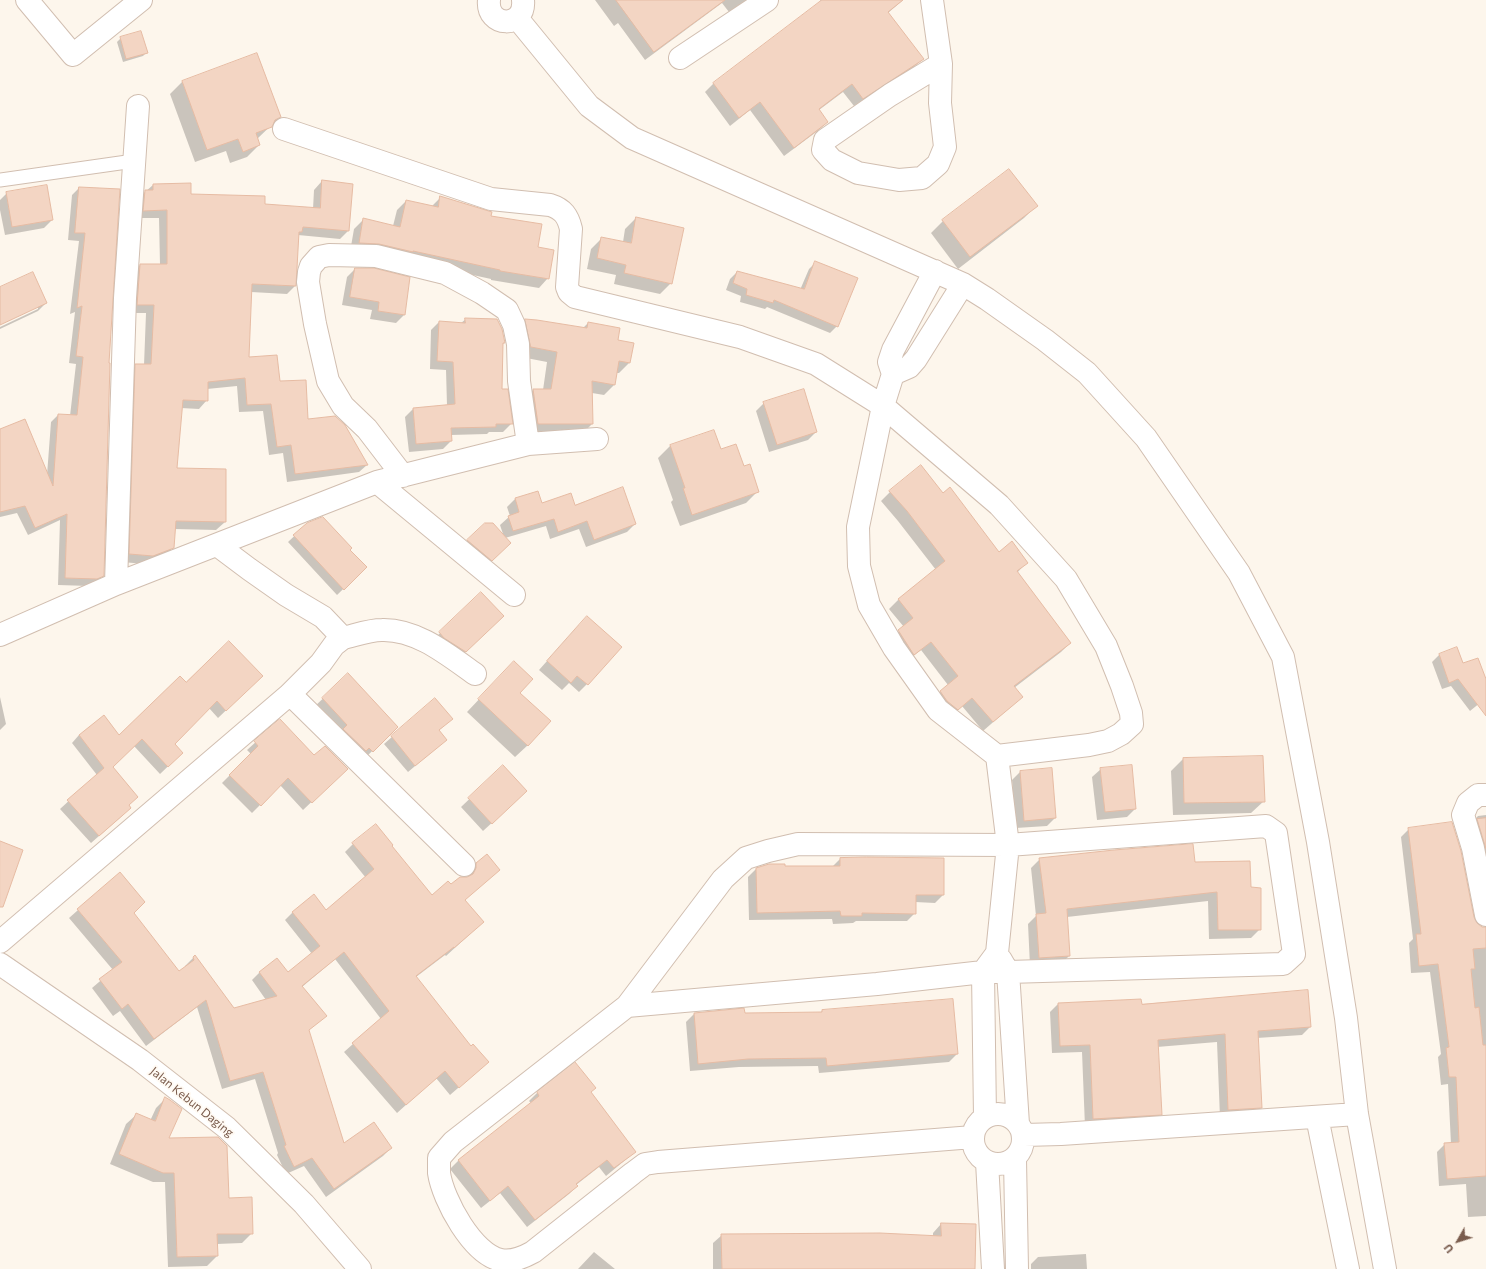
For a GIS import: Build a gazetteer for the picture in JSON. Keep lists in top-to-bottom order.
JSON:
{
  "streets": {
    "street": ["Jalan Kebun Daging"]
  },
  "north": "bottom left"
}
